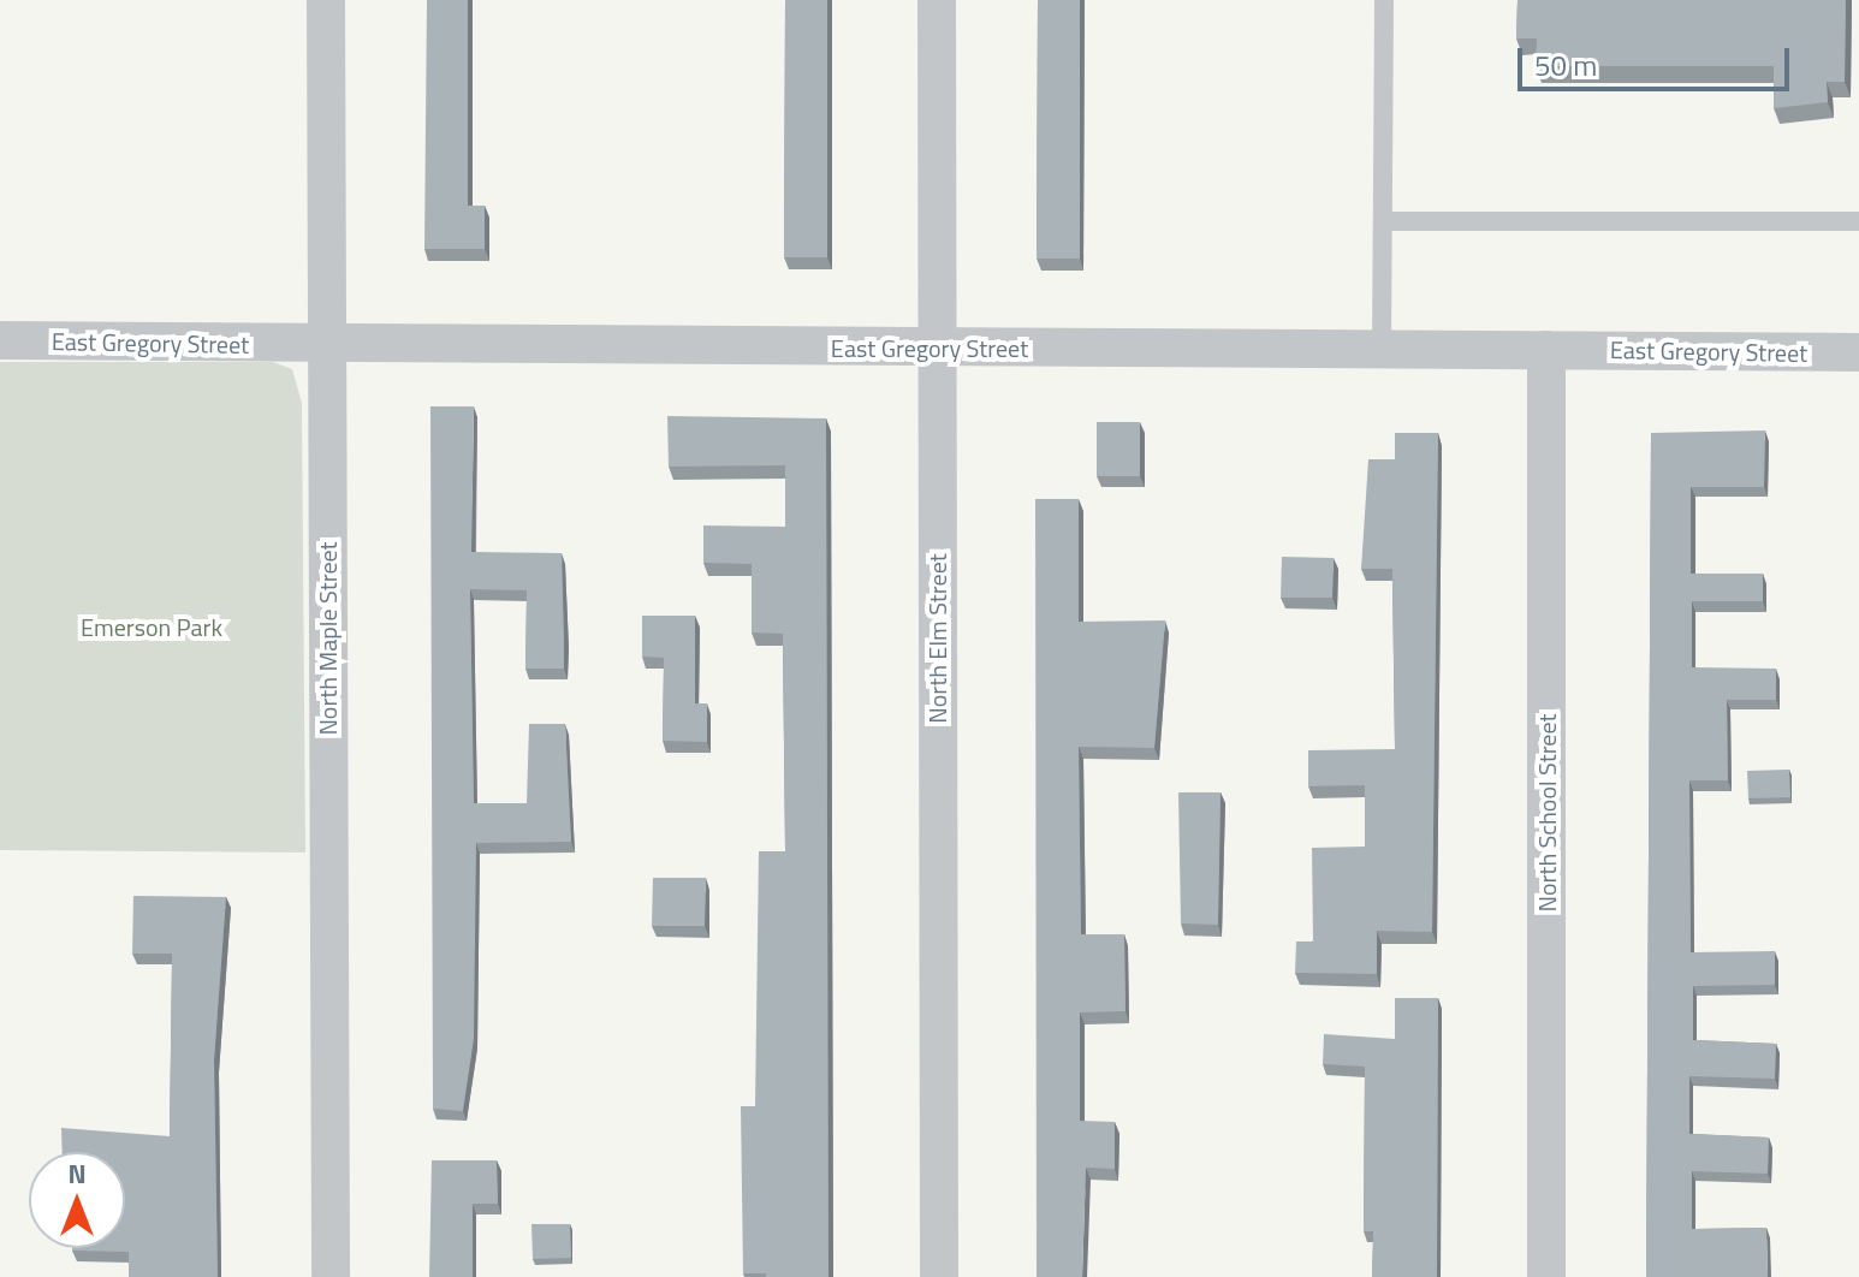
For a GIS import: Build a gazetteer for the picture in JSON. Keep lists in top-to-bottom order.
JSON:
{
  "streets": {
    "street": [
      "East Gregory Street",
      "North Maple Street",
      "North Elm Street",
      "North School Street"
    ]
  },
  "crossings": [
    ["East Gregory Street", "North Maple Street"],
    ["East Gregory Street", "North Elm Street"],
    ["East Gregory Street", "North School Street"]
  ],
  "parks": ["Emerson Park"],
  "scale_bar": "50 m",
  "north": "top"
}
